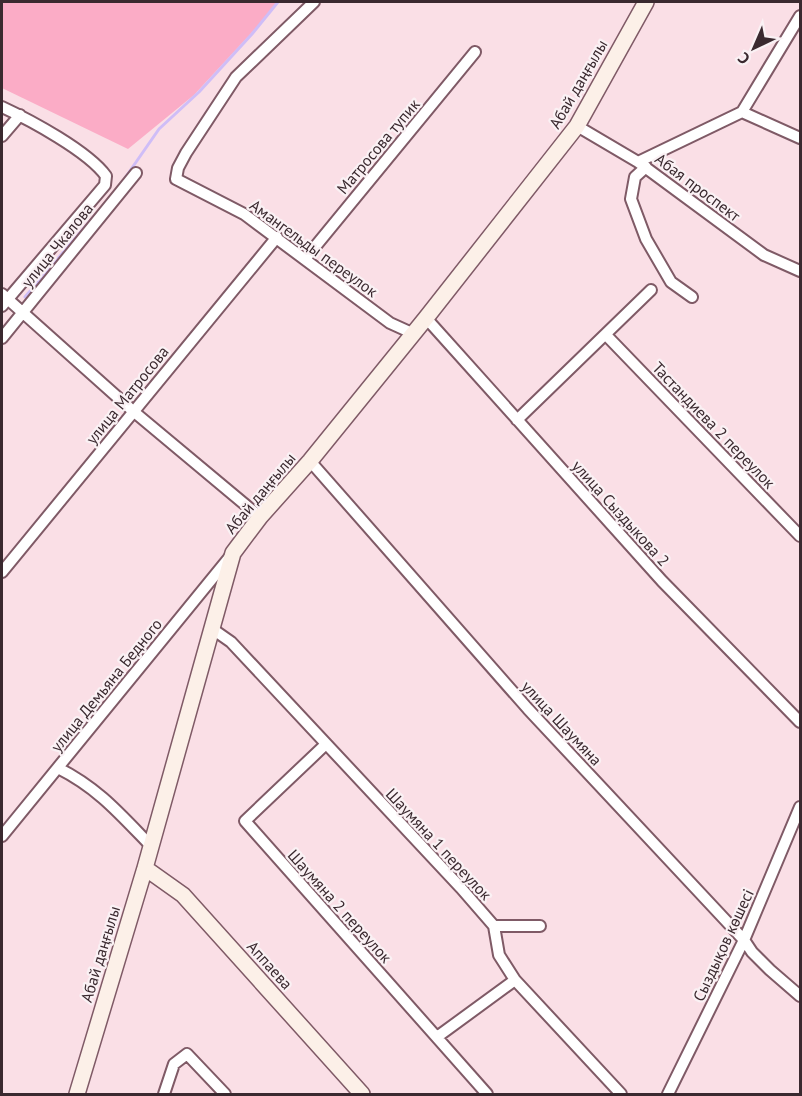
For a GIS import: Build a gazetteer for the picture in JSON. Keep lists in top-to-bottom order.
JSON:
{
  "streets": {
    "street": [
      "Абай даңғылы",
      "Матросова тупик",
      "Абая проспект",
      "улица Чкалова",
      "Амангельды переулок",
      "улица Матросова",
      "Тастандиева 2 переулок",
      "улица Сыздыкова 2",
      "улица Демьяна Бедного",
      "улица Шаумяна",
      "Шаумяна 1 переулок",
      "Шаумяна 2 переулок",
      "Сыздықов көшесі",
      "Аппаева"
    ]
  },
  "crossings": [
    ["Абай даңғылы", "Абая проспект"],
    ["Абай даңғылы", "Амангельды переулок"],
    ["Абай даңғылы", "улица Сыздыкова 2"],
    ["Абай даңғылы", "улица Демьяна Бедного"],
    ["Абай даңғылы", "улица Шаумяна"],
    ["Абай даңғылы", "Шаумяна 1 переулок"],
    ["Абай даңғылы", "Аппаева"],
    ["Матросова тупик", "Амангельды переулок"],
    ["Амангельды переулок", "улица Матросова"],
    ["улица Шаумяна", "Сыздықов көшесі"],
    ["Шаумяна 1 переулок", "Шаумяна 2 переулок"]
  ],
  "north": "bottom left"
}
